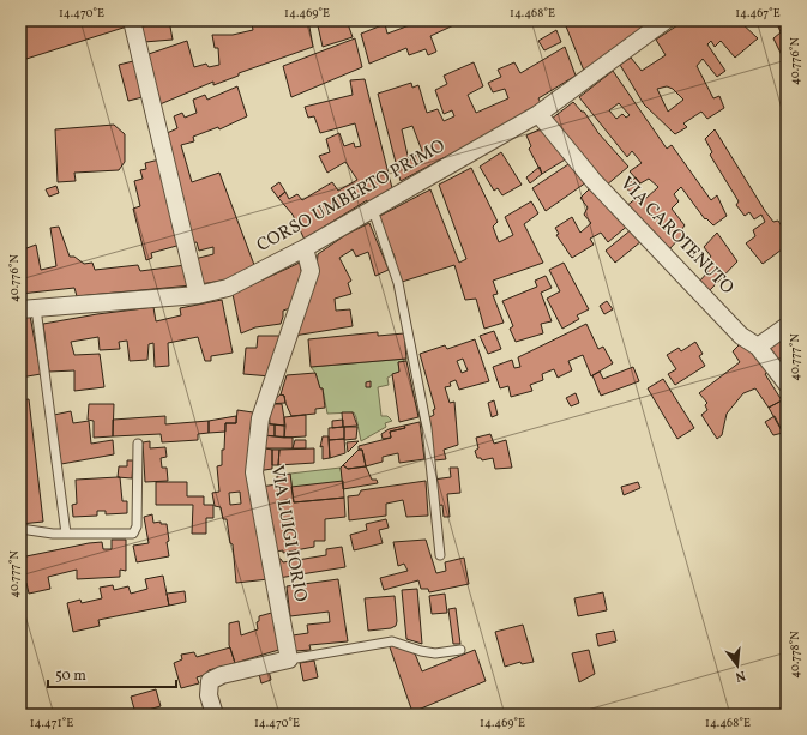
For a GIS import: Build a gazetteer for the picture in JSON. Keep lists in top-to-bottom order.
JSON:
{
  "streets": {
    "street": ["CORSO UMBERTO PRIMO", "VIA CAROTENUTO", "VIA LUIGI IORIO"]
  },
  "crossings": [
    ["CORSO UMBERTO PRIMO", "VIA CAROTENUTO"],
    ["CORSO UMBERTO PRIMO", "VIA LUIGI IORIO"]
  ],
  "scale_bar": "50 m",
  "north": "bottom",
  "coordinates": [
    "14.470°E",
    "14.469°E",
    "14.468°E",
    "14.467°E",
    "40.776°N",
    "40.777°N",
    "40.778°N",
    "14.471°E"
  ]
}
